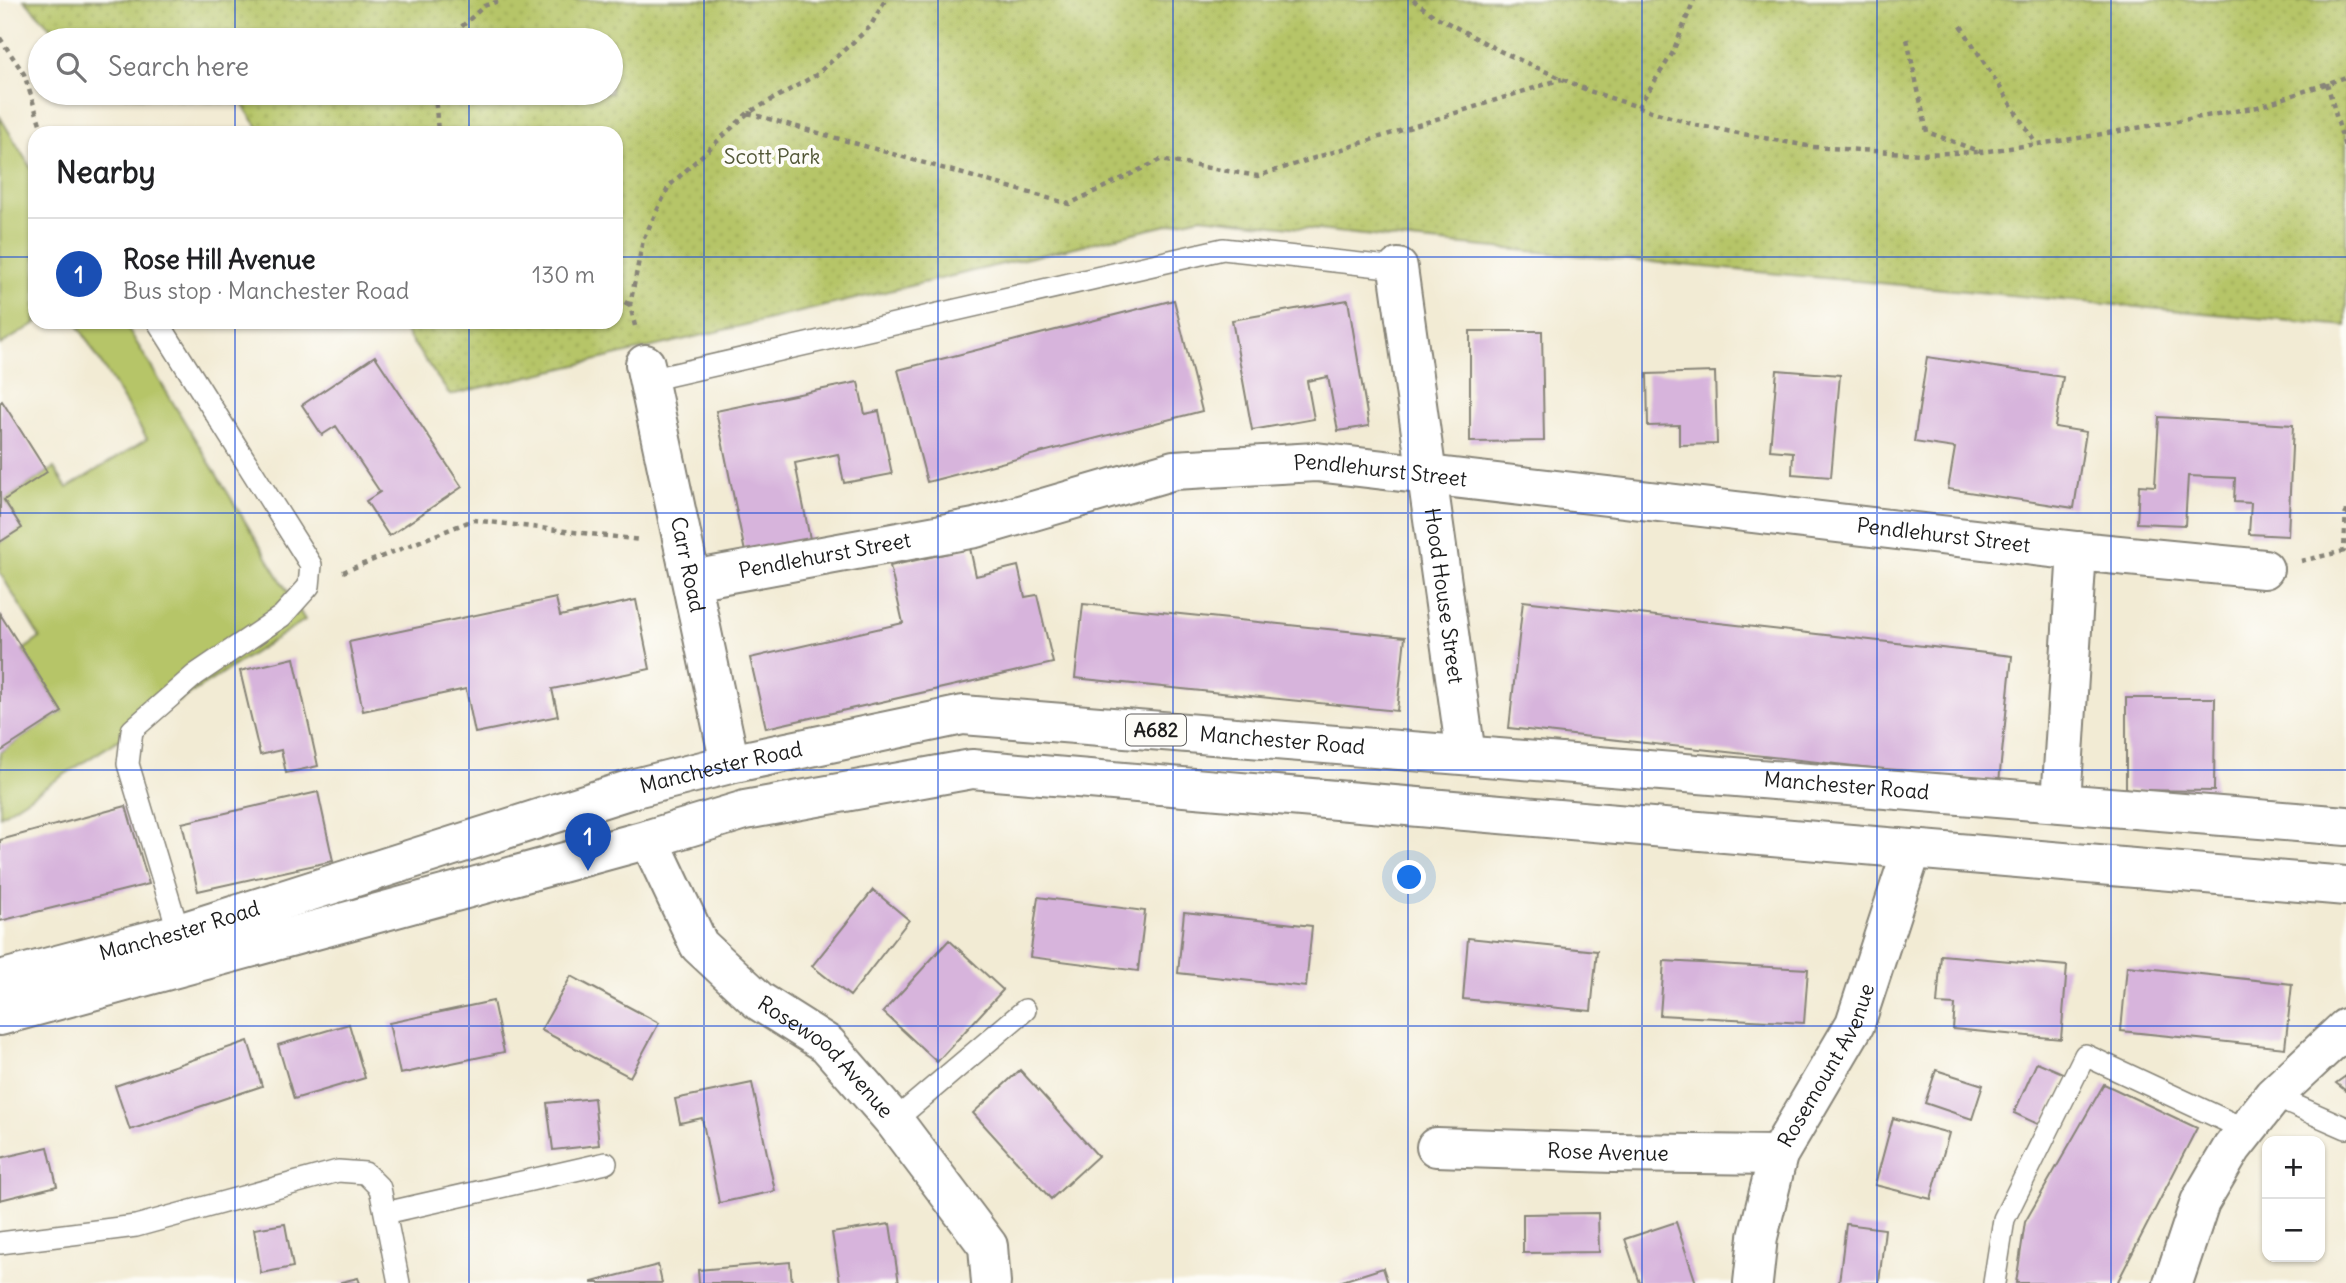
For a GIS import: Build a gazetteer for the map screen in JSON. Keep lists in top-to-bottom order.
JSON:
{
  "streets": {
    "main road": [
      "Pendlehurst Street",
      "Carr Road",
      "Hood House Street",
      "A682",
      "Manchester Road",
      "Rosewood Avenue",
      "Rosemount Avenue",
      "Rose Avenue"
    ]
  },
  "crossings": [
    ["Pendlehurst Street", "Carr Road"],
    ["Pendlehurst Street", "Hood House Street"],
    ["Carr Road", "Manchester Road"],
    ["Hood House Street", "Manchester Road"],
    ["Manchester Road", "Rosewood Avenue"],
    ["Manchester Road", "Rosemount Avenue"],
    ["Rosemount Avenue", "Rose Avenue"]
  ],
  "parks": ["Scott Park"],
  "page": {
    "search": "Search here",
    "heading": "Nearby",
    "list": [
      {
        "mark": "1",
        "name": "Rose Hill Avenue",
        "note": "Bus stop · Manchester Road",
        "value": "130 m"
      }
    ],
    "pins": "1",
    "map_buttons": ["+", "−"]
  }
}
